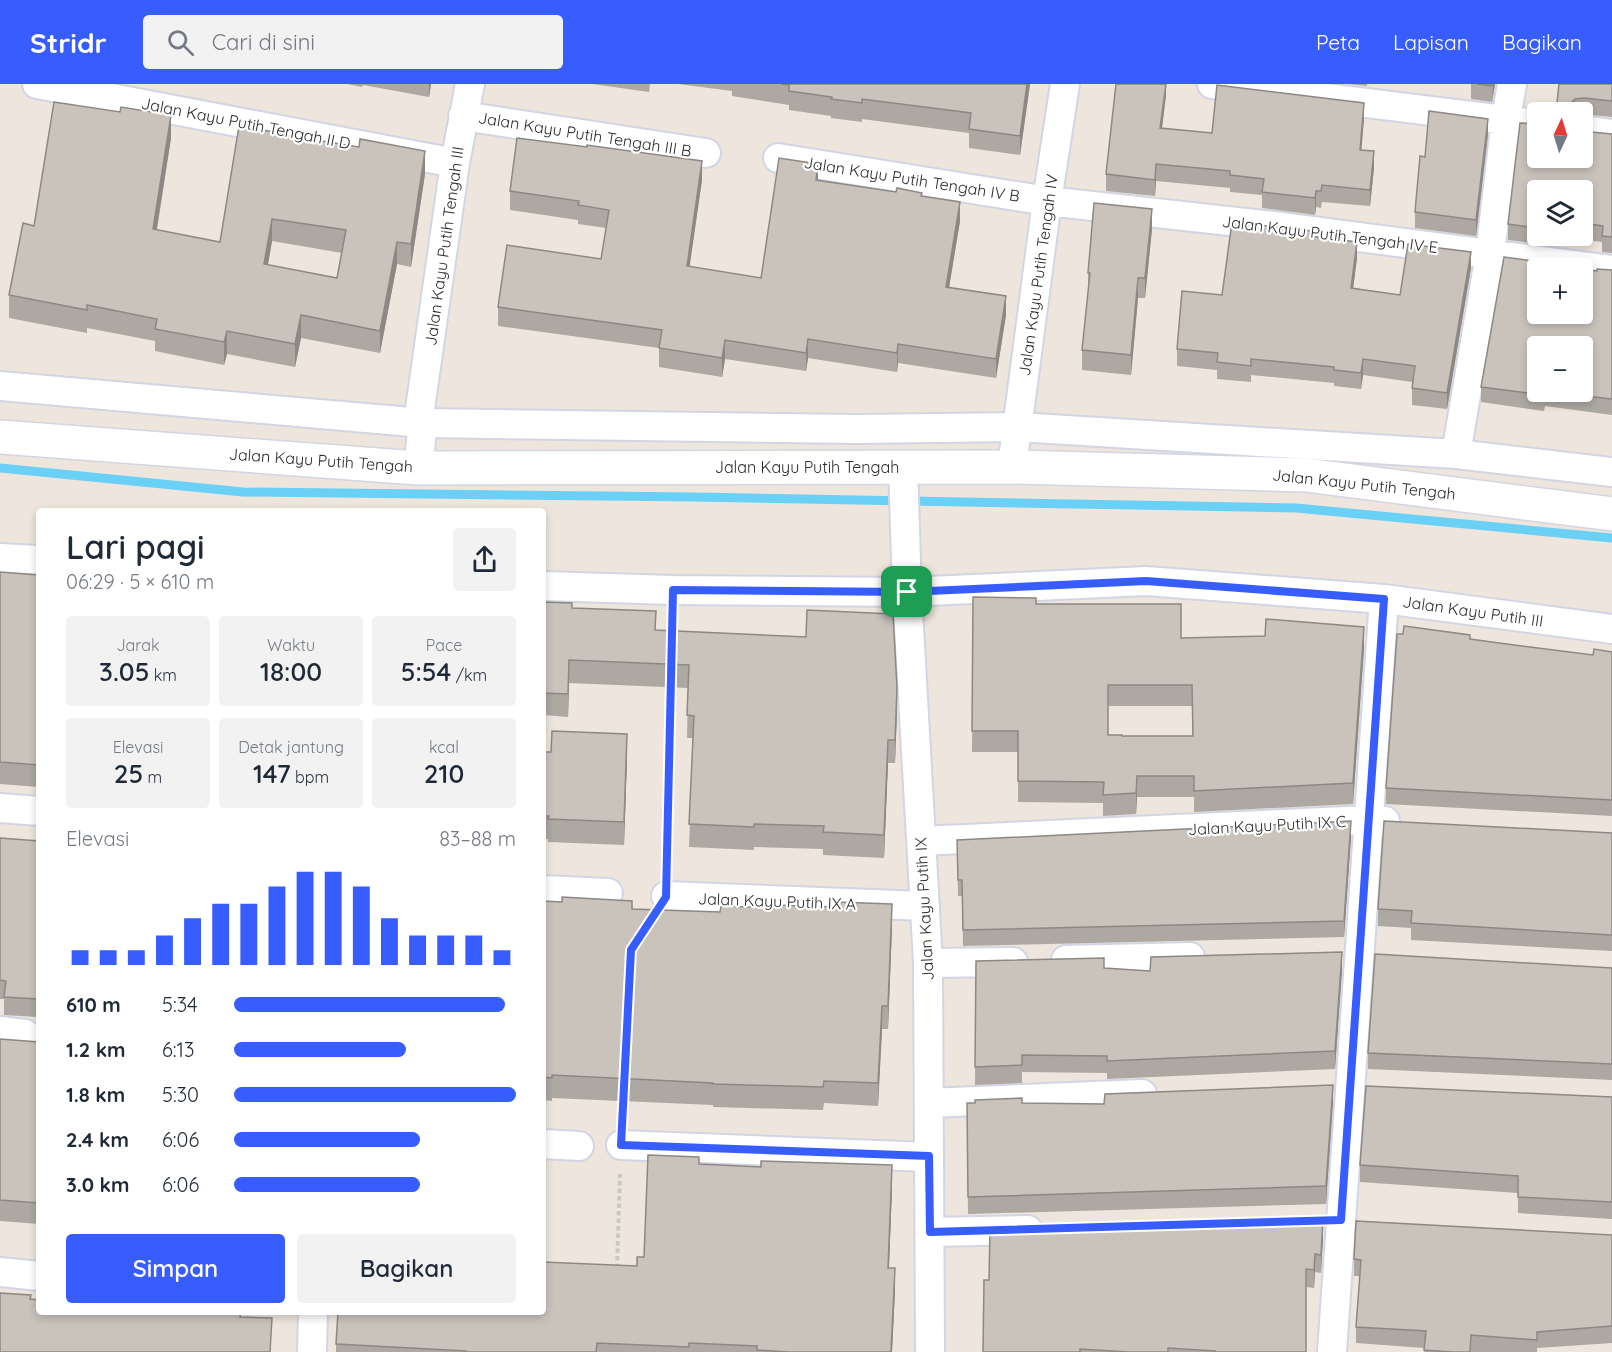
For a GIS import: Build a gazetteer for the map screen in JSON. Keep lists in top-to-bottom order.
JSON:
{
  "streets": {
    "street": [
      "Jalan Kayu Putih Tengah II D",
      "Jalan Kayu Putih Tengah III B",
      "Jalan Kayu Putih Tengah IV B",
      "Jalan Kayu Putih Tengah IV E",
      "Jalan Kayu Putih Tengah III",
      "Jalan Kayu Putih Tengah IV",
      "Jalan Kayu Putih Tengah",
      "Jalan Kayu Putih III",
      "Jalan Kayu Putih IX C",
      "Jalan Kayu Putih IX A",
      "Jalan Kayu Putih IX"
    ]
  },
  "crossings": [
    ["Jalan Kayu Putih Tengah II D", "Jalan Kayu Putih Tengah III"],
    ["Jalan Kayu Putih Tengah III B", "Jalan Kayu Putih Tengah III"],
    ["Jalan Kayu Putih Tengah IV B", "Jalan Kayu Putih Tengah IV E"],
    ["Jalan Kayu Putih Tengah IV B", "Jalan Kayu Putih Tengah IV"],
    ["Jalan Kayu Putih Tengah IV E", "Jalan Kayu Putih Tengah IV"],
    ["Jalan Kayu Putih Tengah III", "Jalan Kayu Putih Tengah"],
    ["Jalan Kayu Putih Tengah IV", "Jalan Kayu Putih Tengah"],
    ["Jalan Kayu Putih Tengah", "Jalan Kayu Putih IX"],
    ["Jalan Kayu Putih III", "Jalan Kayu Putih IX"],
    ["Jalan Kayu Putih IX C", "Jalan Kayu Putih IX"],
    ["Jalan Kayu Putih IX A", "Jalan Kayu Putih IX"]
  ],
  "north": "top",
  "page": {
    "header": "Stridr",
    "search": "Cari di sini",
    "nav": ["Peta", "Lapisan", "Bagikan"],
    "map_buttons": ["+", "−"],
    "heading": ["Lari pagi", "06:29 · 5 × 610 m"],
    "stats": [
      ["Jarak", "3.05 km"],
      ["Waktu", "18:00"],
      ["Pace", "5:54 /km"],
      ["Elevasi", "25 m"],
      ["Detak jantung", "147 bpm"],
      ["kcal", "210"]
    ],
    "chart": ["Elevasi", "83–88 m"],
    "list": [
      {
        "name": "610 m",
        "note": "5:34"
      },
      {
        "name": "1.2 km",
        "note": "6:13"
      },
      {
        "name": "1.8 km",
        "note": "5:30"
      },
      {
        "name": "2.4 km",
        "note": "6:06"
      },
      {
        "name": "3.0 km",
        "note": "6:06"
      }
    ],
    "buttons": ["Simpan", "Bagikan"]
  }
}
